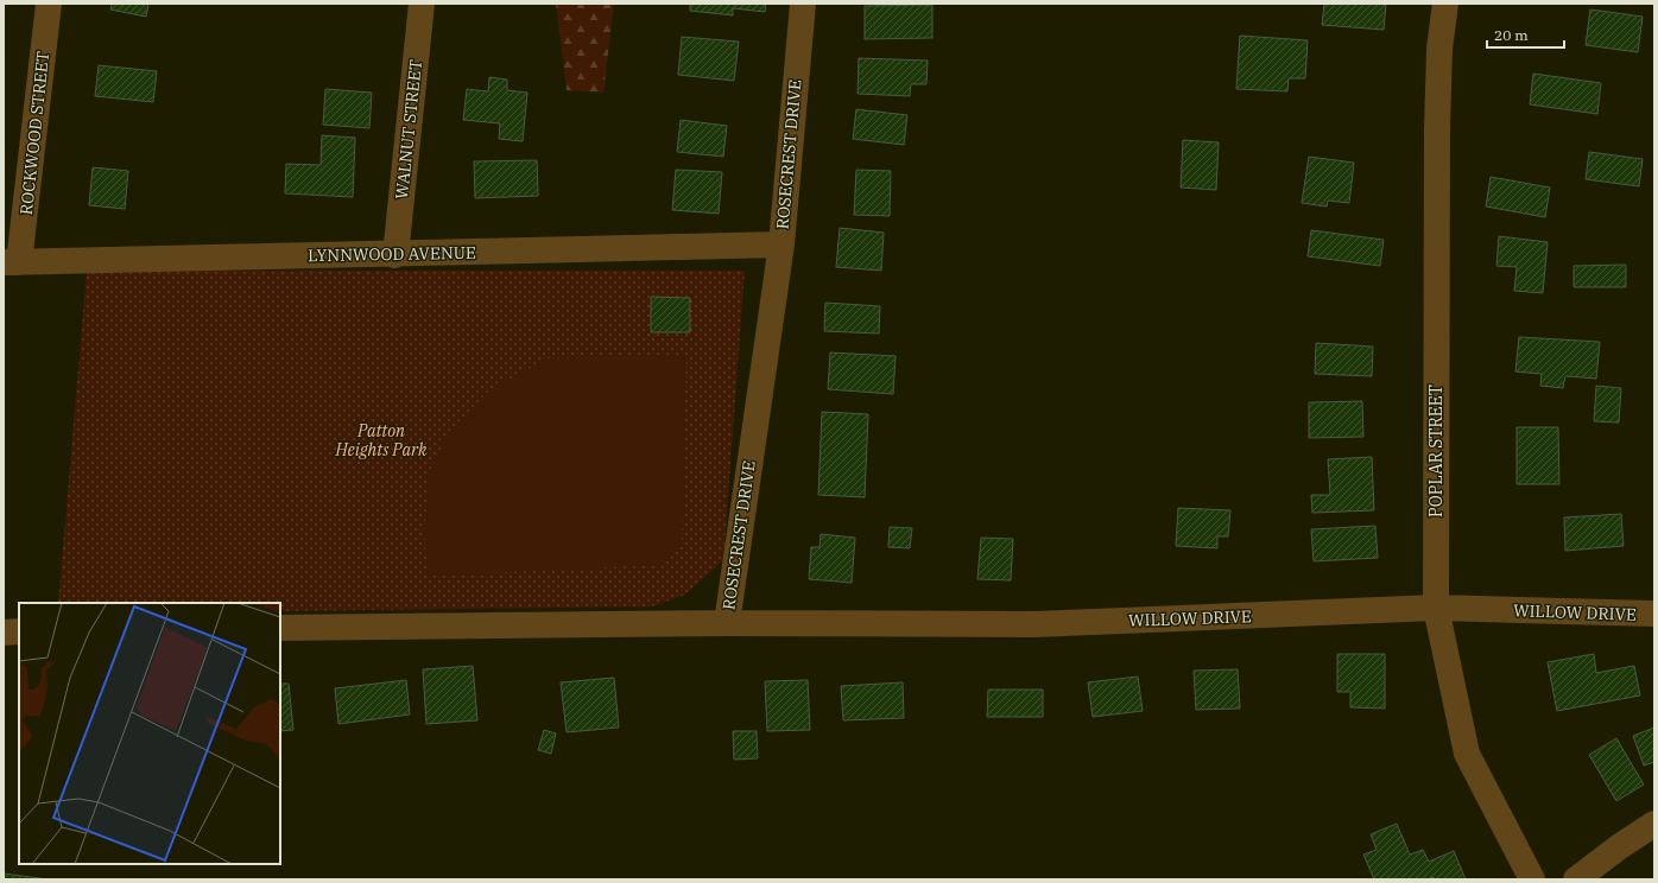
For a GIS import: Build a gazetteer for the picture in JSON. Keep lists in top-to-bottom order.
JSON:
{
  "streets": {
    "street": [
      "WALNUT STREET",
      "ROCKWOOD STREET",
      "ROSECREST DRIVE",
      "LYNNWOOD AVENUE",
      "POPLAR STREET",
      "WILLOW DRIVE"
    ]
  },
  "crossings": [
    ["WALNUT STREET", "LYNNWOOD AVENUE"],
    ["ROCKWOOD STREET", "LYNNWOOD AVENUE"],
    ["ROSECREST DRIVE", "LYNNWOOD AVENUE"],
    ["ROSECREST DRIVE", "WILLOW DRIVE"],
    ["POPLAR STREET", "WILLOW DRIVE"]
  ],
  "parks": ["Patton Heights Park"],
  "scale_bar": "20 m"
}
